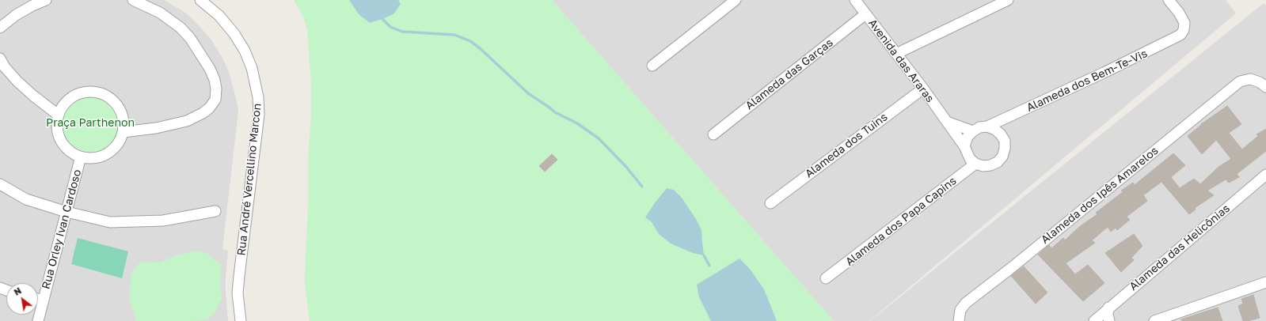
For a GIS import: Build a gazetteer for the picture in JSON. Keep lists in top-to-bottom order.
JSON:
{
  "streets": {
    "street": [
      "Avenida das Araras",
      "Alameda das Garças",
      "Alameda dos Bem-Te-Vis",
      "Alameda dos Tuins",
      "Rua André Vercellino Marcon",
      "Alameda dos Ipês Amarelos",
      "Alameda dos Papa Capins",
      "Rua Orley Ivan Cardoso",
      "Alameda das Helicônias"
    ]
  },
  "crossings": [
    ["Avenida das Araras", "Alameda das Garças"],
    ["Avenida das Araras", "Alameda dos Bem-Te-Vis"],
    ["Avenida das Araras", "Alameda dos Tuins"],
    ["Avenida das Araras", "Alameda dos Papa Capins"],
    ["Alameda dos Bem-Te-Vis", "Alameda dos Papa Capins"]
  ],
  "parks": ["Praça Parthenon"],
  "north": "top left"
}
